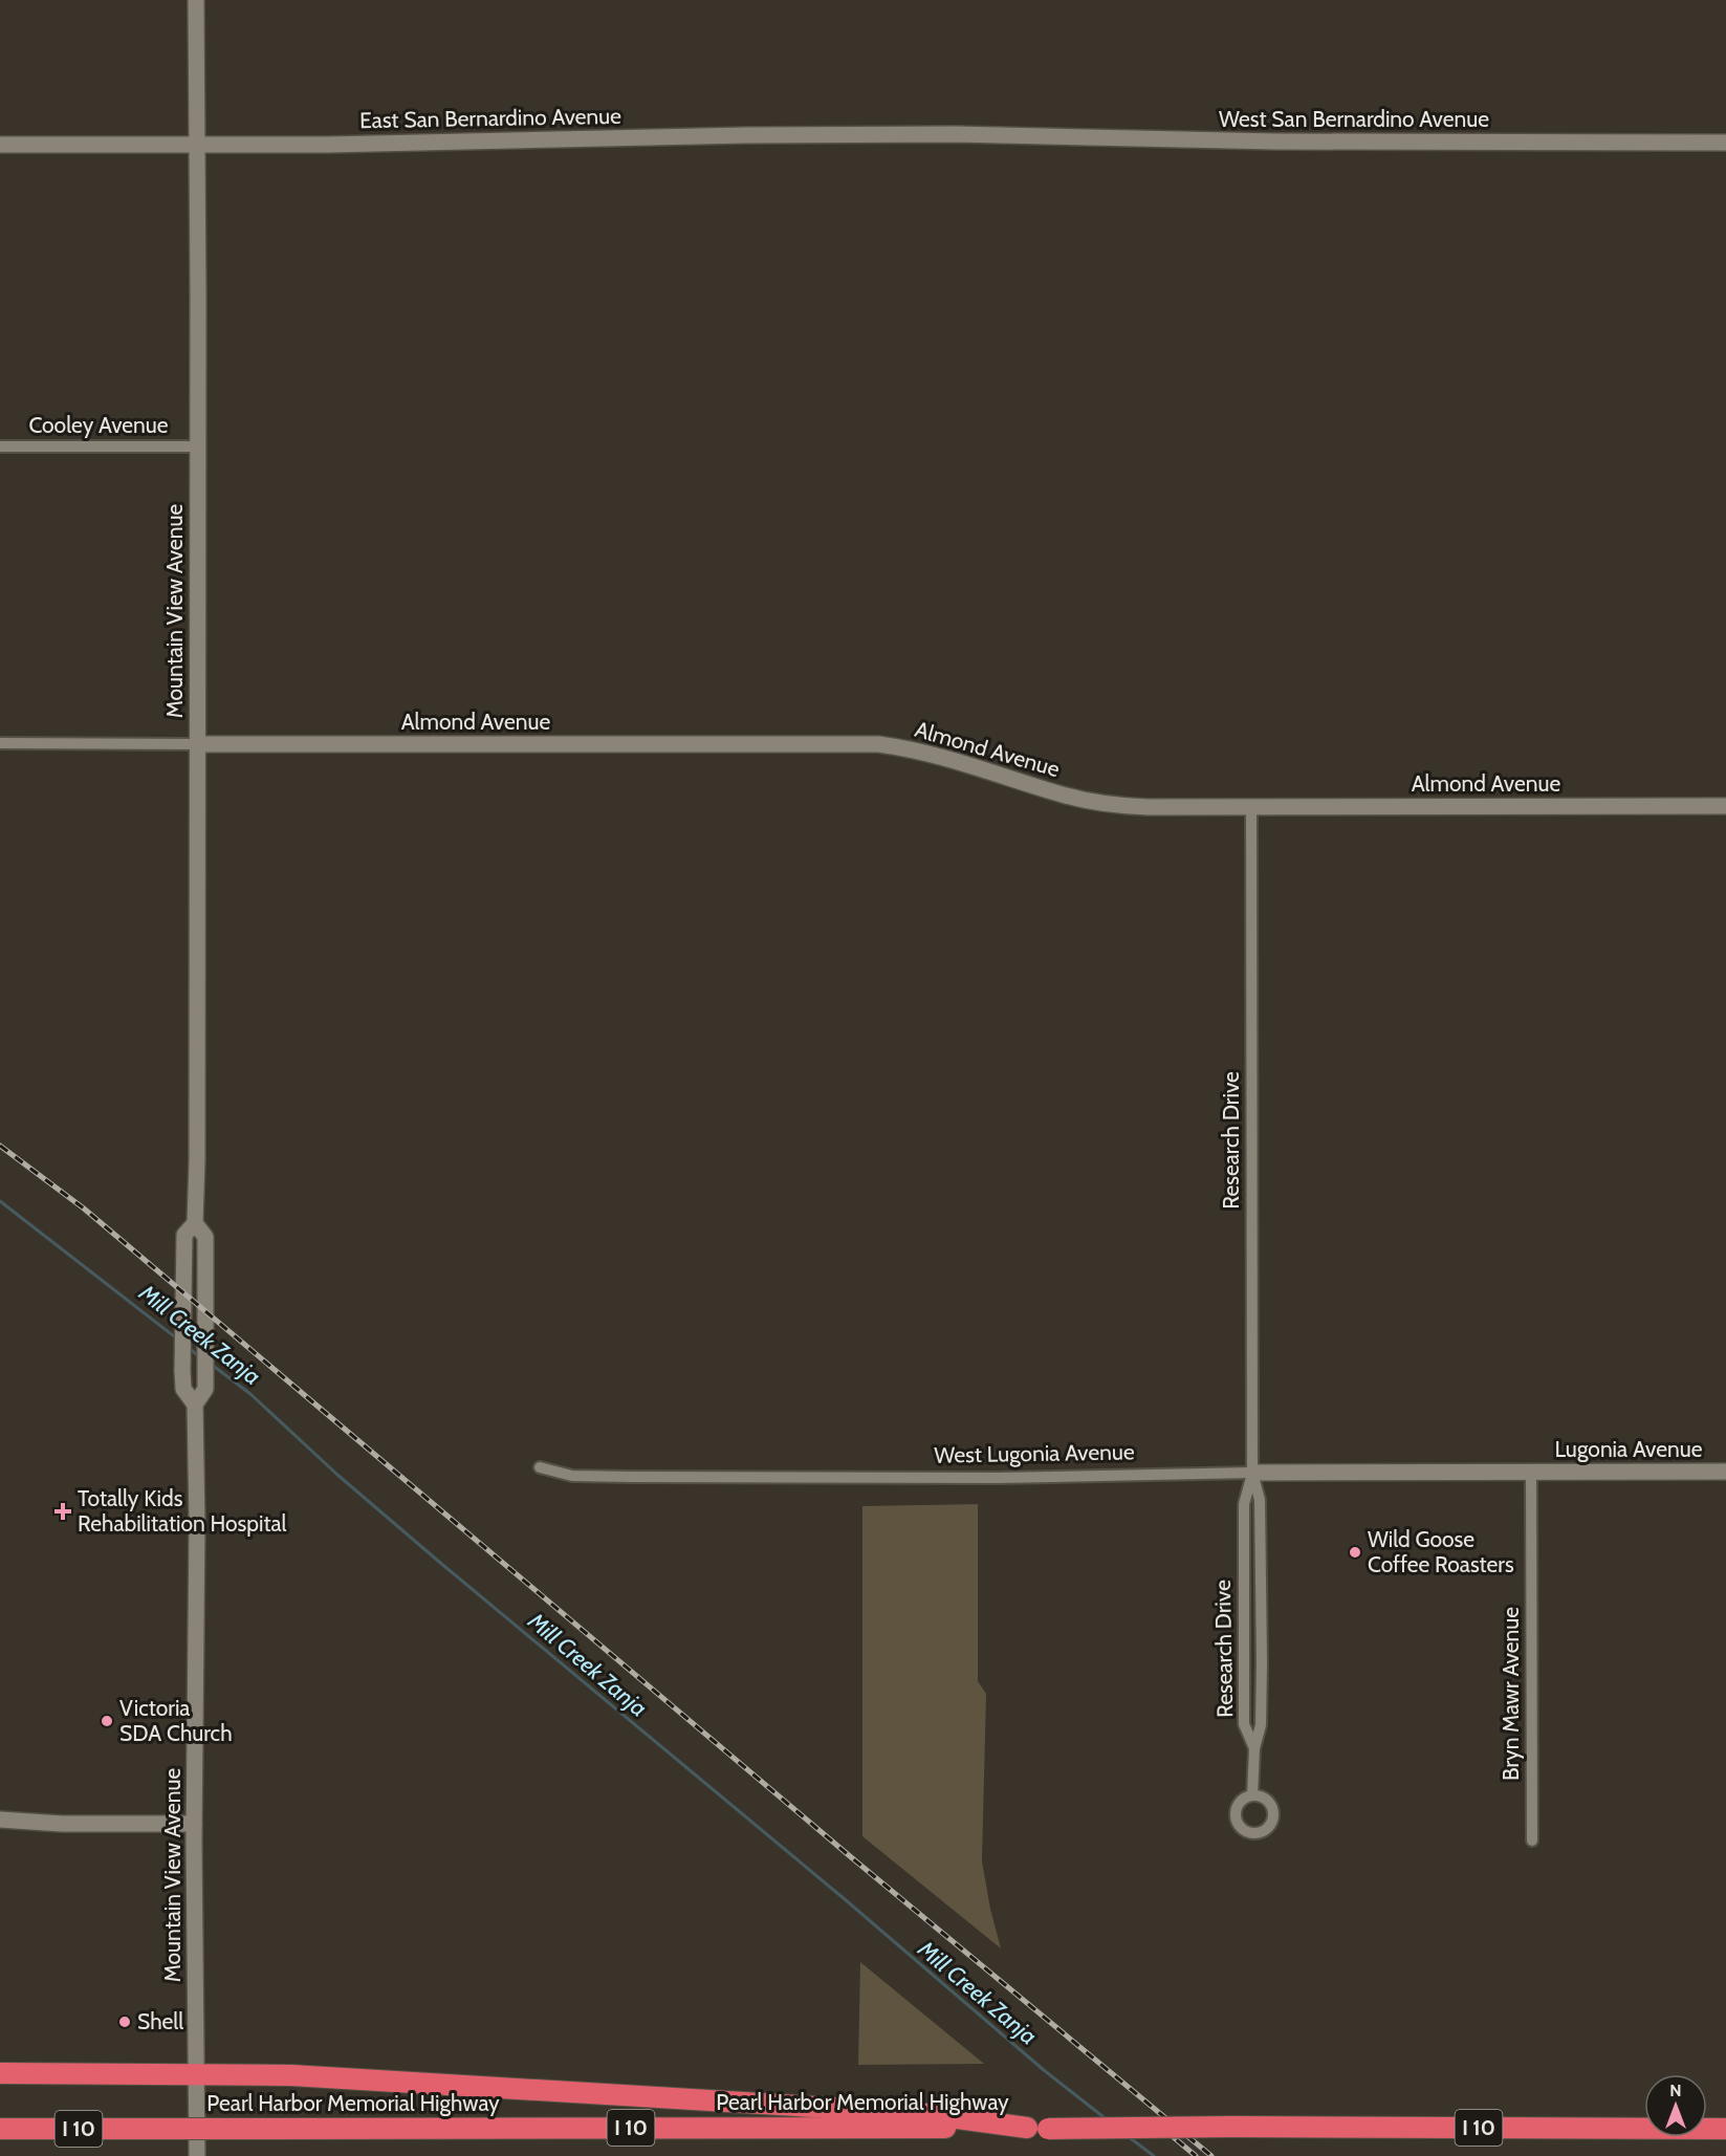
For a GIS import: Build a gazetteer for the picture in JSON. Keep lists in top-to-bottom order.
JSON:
{
  "streets": {
    "highway": ["Pearl Harbor Memorial Highway", "I 10"],
    "main road": [
      "East San Bernardino Avenue",
      "West San Bernardino Avenue",
      "Mountain View Avenue",
      "Almond Avenue",
      "Lugonia Avenue",
      "West Lugonia Avenue"
    ],
    "street": ["Cooley Avenue", "Research Drive", "Bryn Mawr Avenue"]
  },
  "crossings": [
    ["East San Bernardino Avenue", "West San Bernardino Avenue"],
    ["East San Bernardino Avenue", "Mountain View Avenue"],
    ["Cooley Avenue", "Mountain View Avenue"],
    ["Mountain View Avenue", "Almond Avenue"],
    ["Almond Avenue", "Research Drive"],
    ["Research Drive", "West Lugonia Avenue"],
    ["Lugonia Avenue", "West Lugonia Avenue"],
    ["Lugonia Avenue", "Bryn Mawr Avenue"],
    ["West Lugonia Avenue", "Bryn Mawr Avenue"]
  ],
  "water": ["Mill Creek Zanja"],
  "places": {
    "health": ["Totally Kids Rehabilitation Hospital"],
    "other": ["Wild Goose Coffee Roasters", "Victoria SDA Church", "Shell"]
  },
  "north": "top"
}
